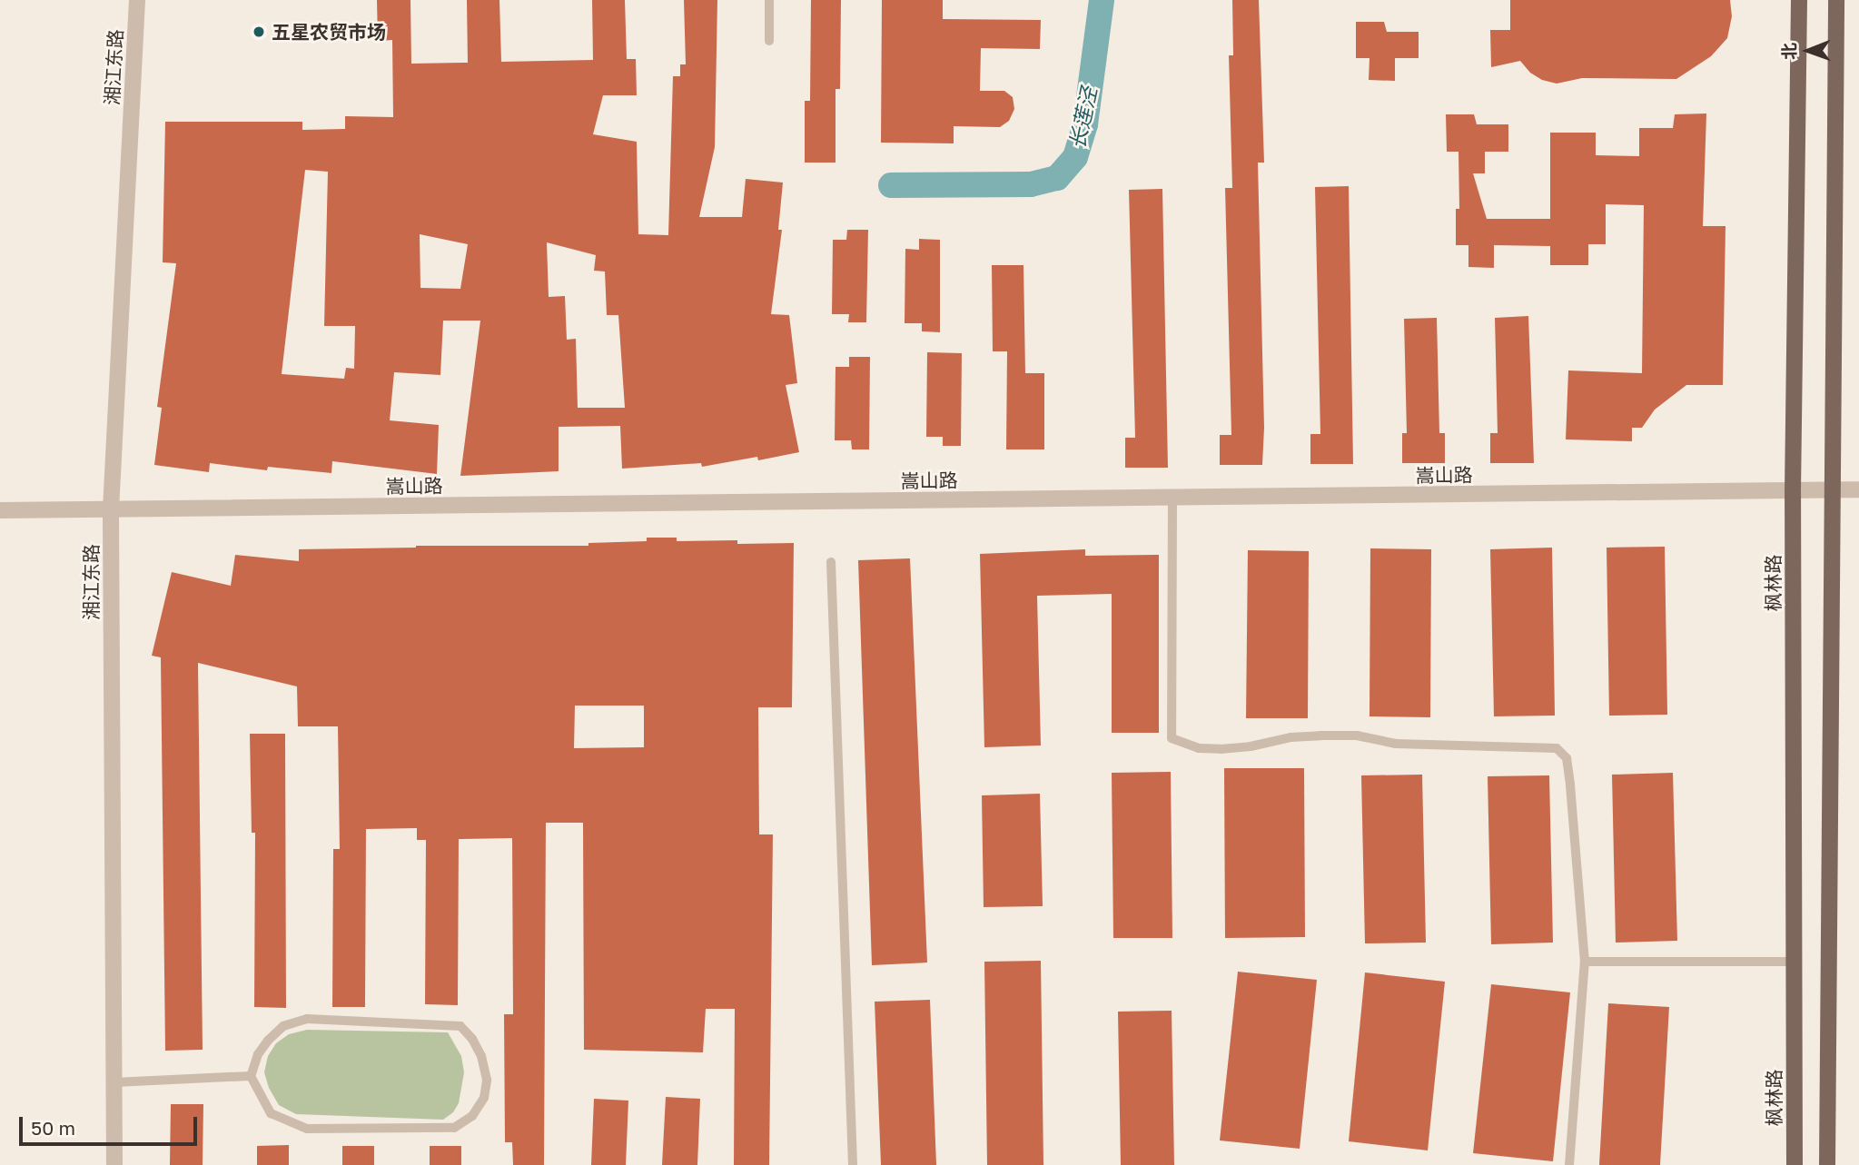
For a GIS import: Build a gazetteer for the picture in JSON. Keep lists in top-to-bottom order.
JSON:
{
  "streets": {
    "main road": ["枫林路"],
    "street": ["湘江东路", "嵩山路"]
  },
  "crossings": [
    ["湘江东路", "嵩山路"],
    ["嵩山路", "枫林路"]
  ],
  "water": ["长莲泾"],
  "places": ["五星农贸市场"],
  "scale_bar": "50 m",
  "north": "left"
}
